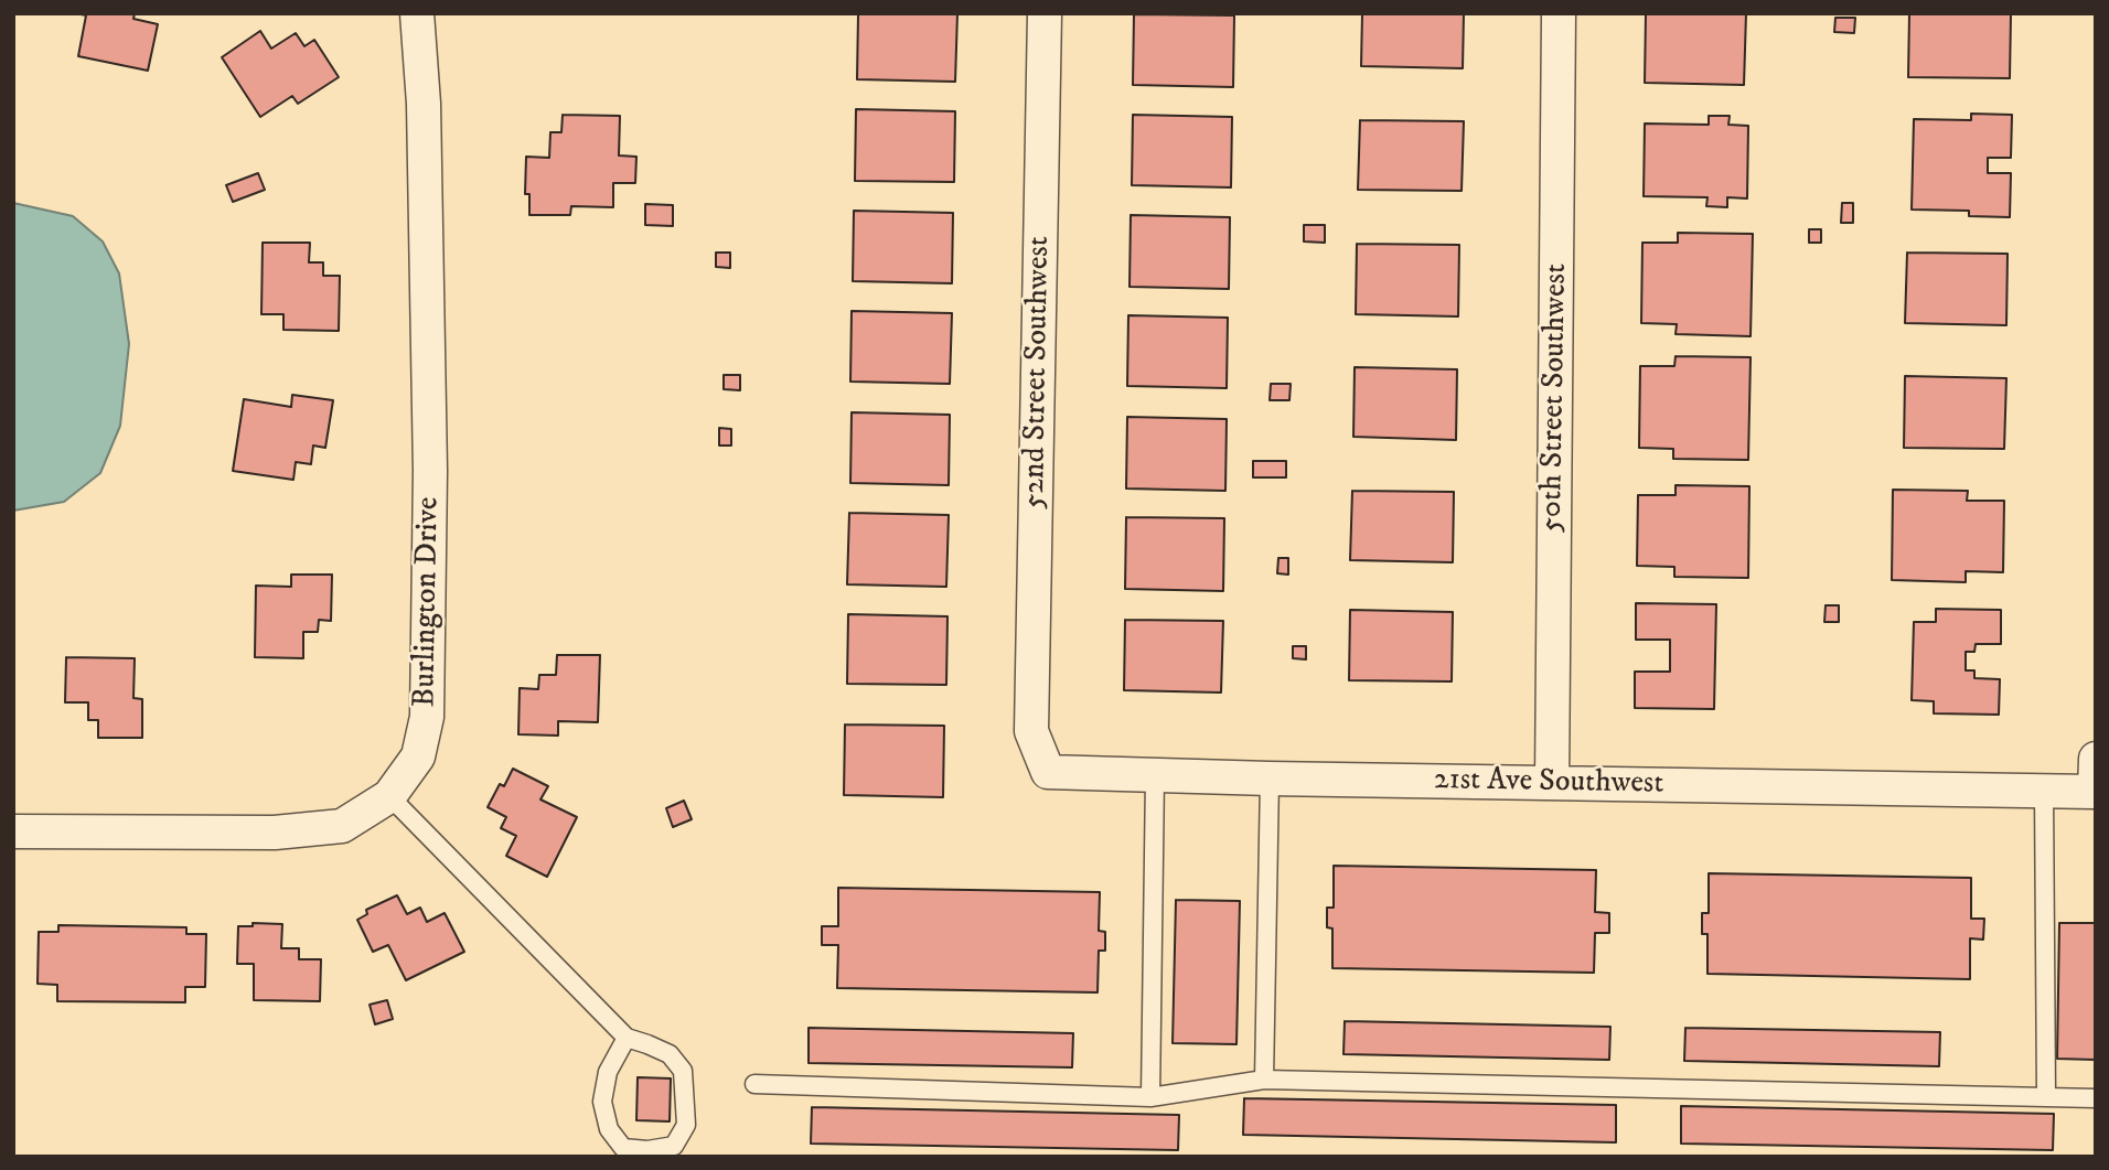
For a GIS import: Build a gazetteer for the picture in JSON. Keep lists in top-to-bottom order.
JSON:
{
  "streets": {
    "street": [
      "52nd Street Southwest",
      "50th Street Southwest",
      "Burlington Drive",
      "21st Ave Southwest"
    ]
  },
  "crossings": [
    ["52nd Street Southwest", "21st Ave Southwest"],
    ["50th Street Southwest", "21st Ave Southwest"]
  ]
}
